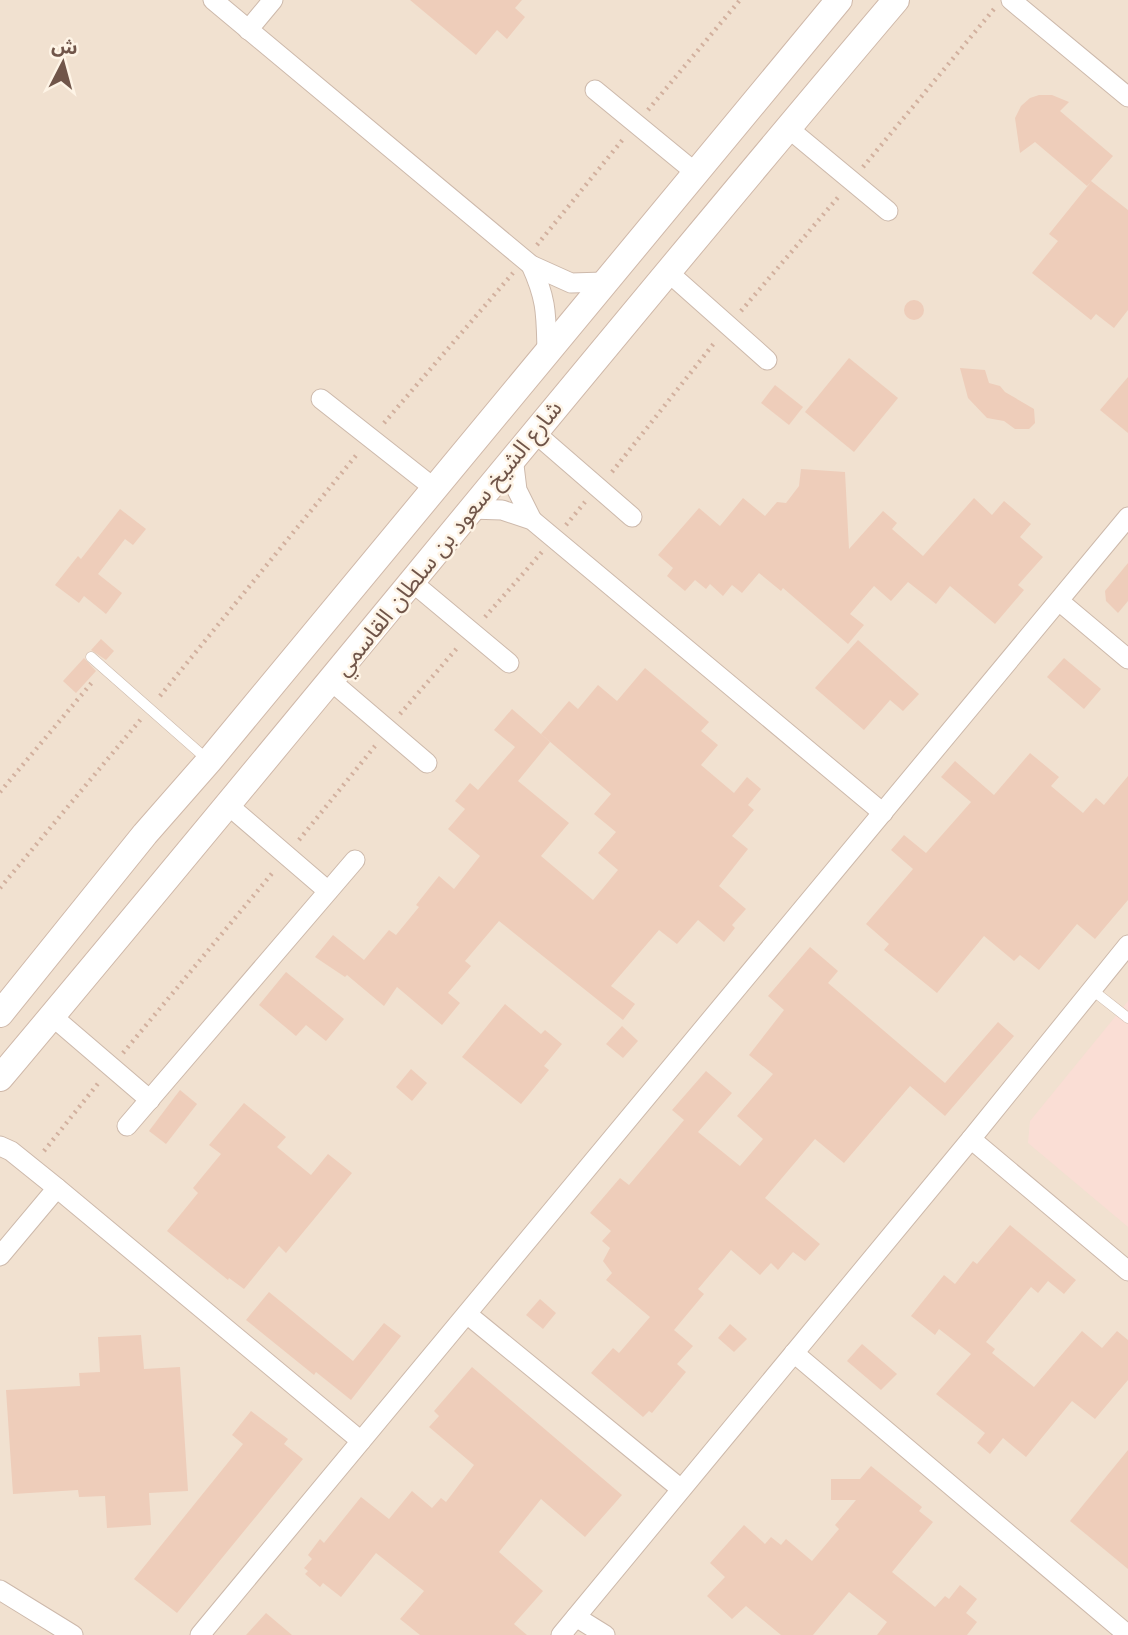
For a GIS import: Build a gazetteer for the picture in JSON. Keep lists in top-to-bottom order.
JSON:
{
  "streets": {
    "main road": ["شارع الشيخ سعود بن سلطان القاسمي"]
  },
  "north": "top"
}
